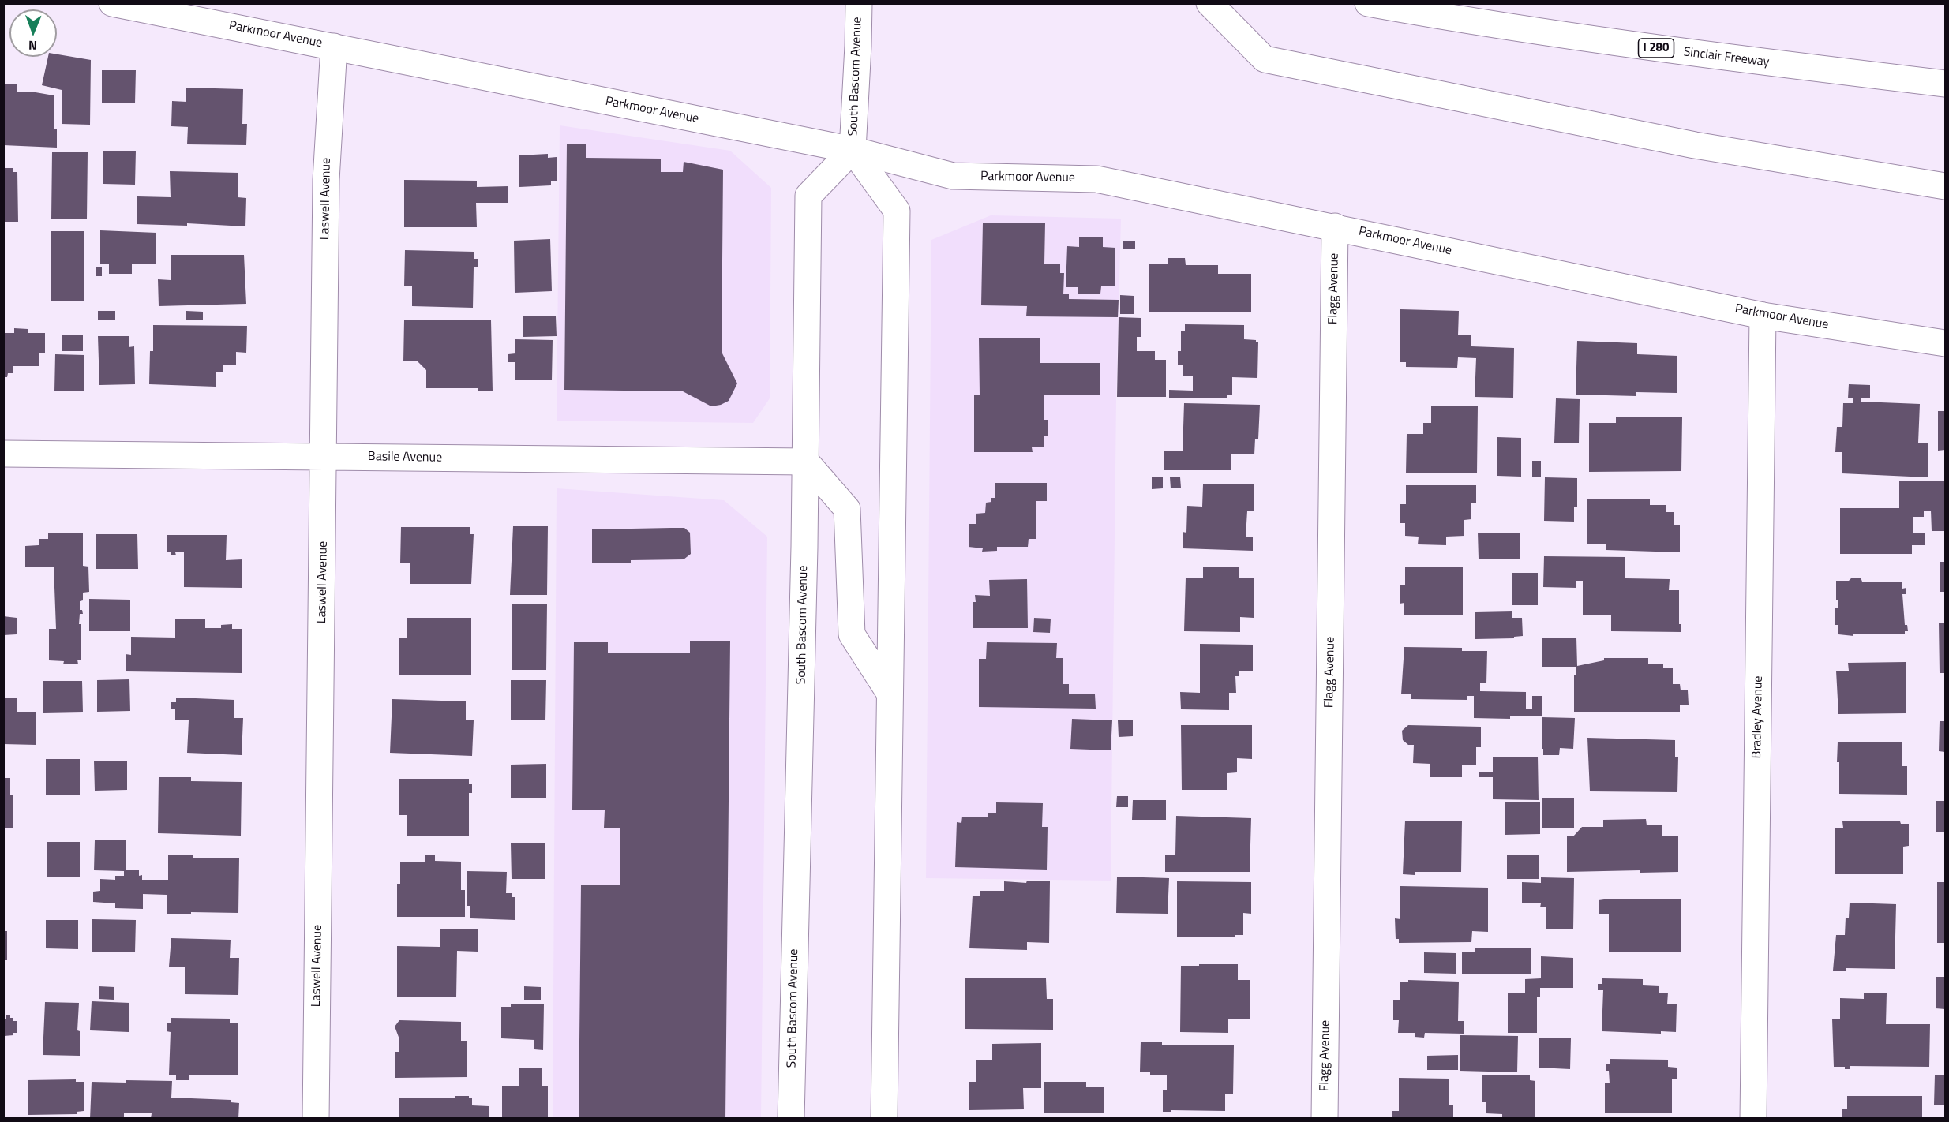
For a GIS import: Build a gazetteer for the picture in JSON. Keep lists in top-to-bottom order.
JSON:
{
  "streets": {
    "main road": [
      "Parkmoor Avenue",
      "I 280",
      "Sinclair Freeway",
      "South Bascom Avenue",
      "Laswell Avenue",
      "Flagg Avenue",
      "Basile Avenue",
      "Bradley Avenue"
    ]
  },
  "crossings": [
    ["Parkmoor Avenue", "South Bascom Avenue"],
    ["Parkmoor Avenue", "Laswell Avenue"],
    ["Parkmoor Avenue", "Flagg Avenue"],
    ["Parkmoor Avenue", "Bradley Avenue"],
    ["South Bascom Avenue", "Basile Avenue"],
    ["Laswell Avenue", "Basile Avenue"]
  ],
  "north": "bottom"
}
